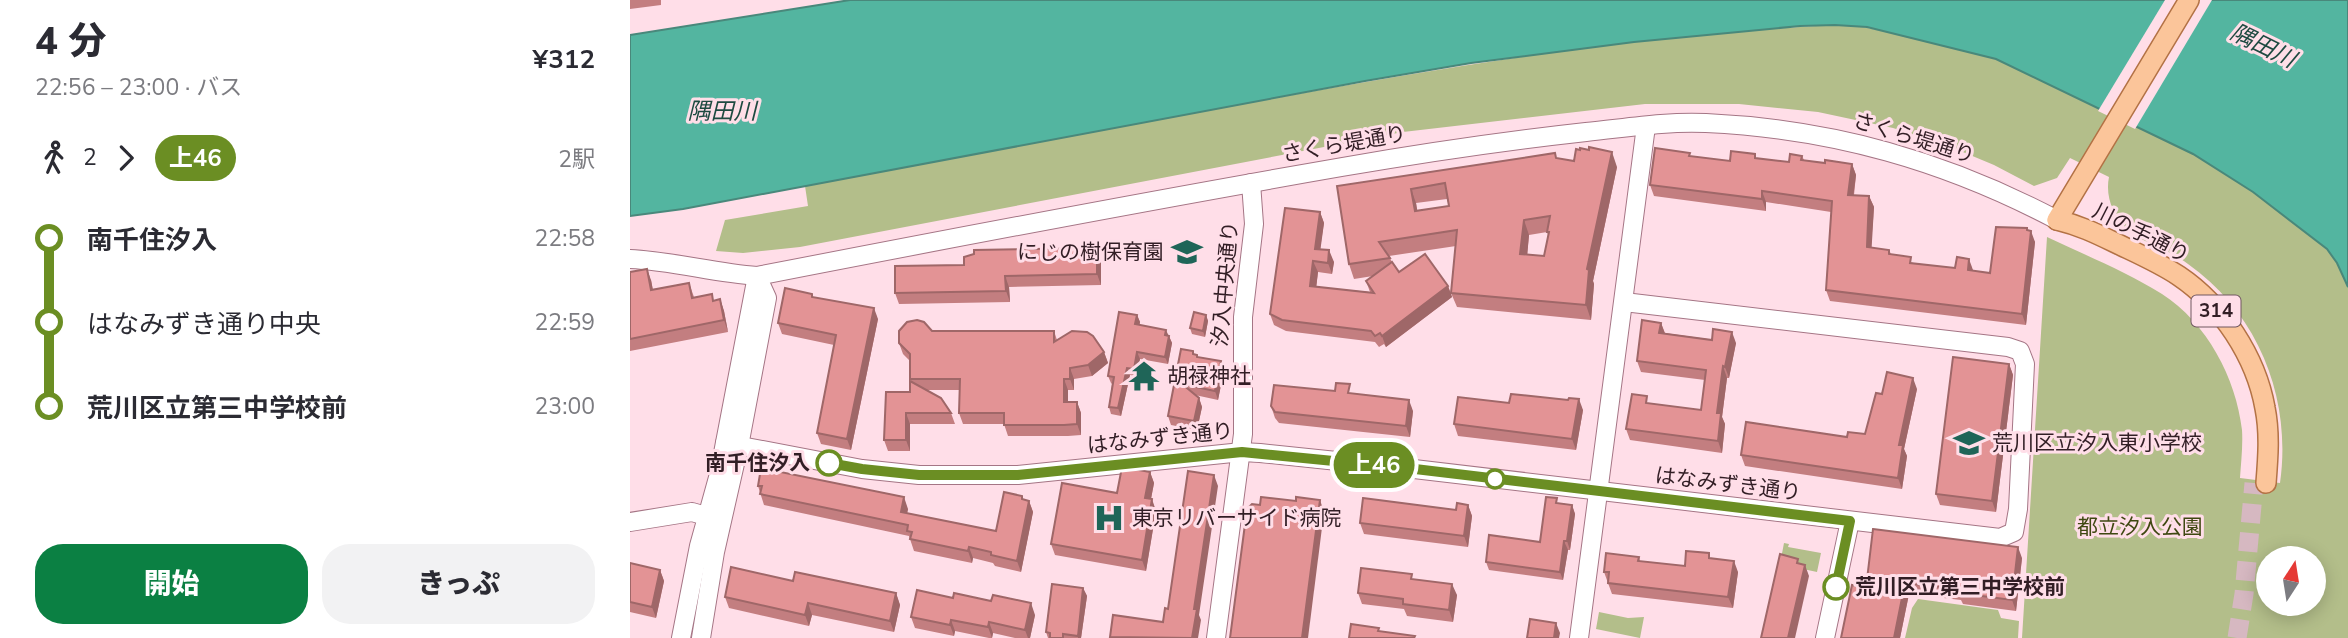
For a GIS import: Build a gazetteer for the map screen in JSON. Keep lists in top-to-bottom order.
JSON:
{
  "streets": {
    "main road": ["川の手通り", "314"],
    "street": ["さくら堤通り", "汐入中央通り", "はなみずき通り"]
  },
  "crossings": [
    ["さくら堤通り", "川の手通り"],
    ["さくら堤通り", "汐入中央通り"],
    ["汐入中央通り", "はなみずき通り"]
  ],
  "water": ["隅田川"],
  "parks": ["都立汐入公園"],
  "places": {
    "school or university": ["にじの樹保育園", "荒川区立汐入東小学校"],
    "temple": ["胡禄神社"],
    "other": ["南千住汐入", "荒川区立第三中学校前"],
    "hospital": ["東京リバーサイド病院"]
  },
  "lines": ["bus line 上46"],
  "north": "top",
  "page": {
    "heading": ["4 分", "22:56 – 23:00 · バス", "¥312"],
    "on_map": "上46",
    "legs": ["2", "上46", "2駅"],
    "list": [
      {
        "name": "南千住汐入",
        "value": "22:58"
      },
      {
        "name": "はなみずき通り中央",
        "value": "22:59"
      },
      {
        "name": "荒川区立第三中学校前",
        "value": "23:00"
      }
    ],
    "buttons": ["開始", "きっぷ"]
  }
}
